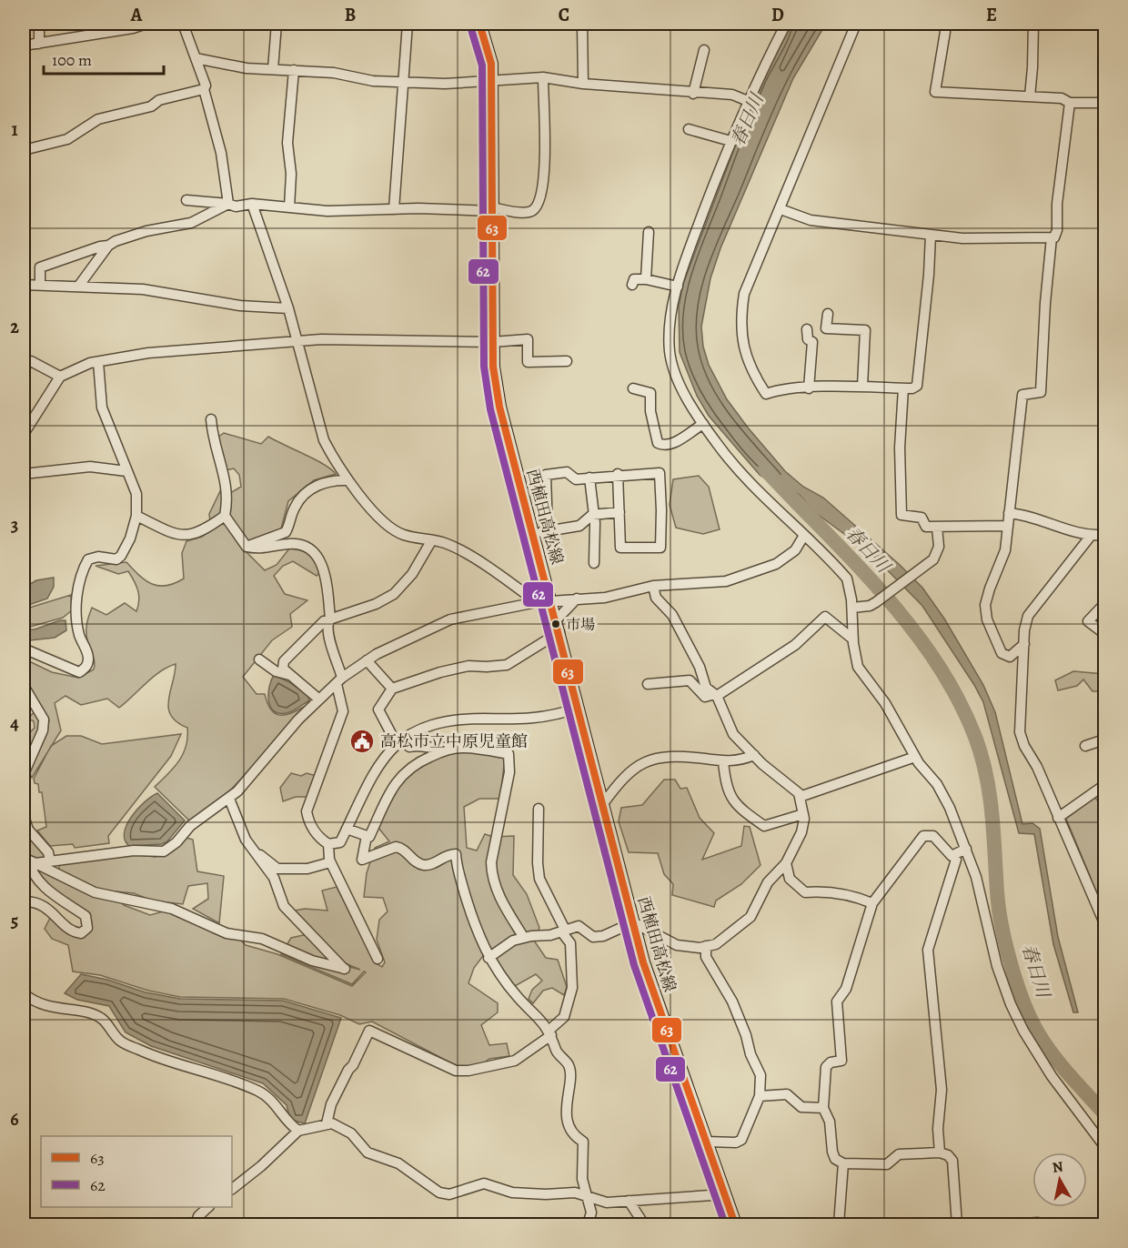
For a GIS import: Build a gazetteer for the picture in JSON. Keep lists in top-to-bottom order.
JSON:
{
  "streets": {
    "main road": ["西植田高松線"]
  },
  "water": ["春日川"],
  "places": {
    "other": ["市場"],
    "public building": ["高松市立中原児童館"]
  },
  "lines": ["transit line 63", "transit line 62"],
  "legend": ["63", "62"],
  "scale_bar": "100 m",
  "north": "top",
  "grid": {
    "columns": [
      "A",
      "B",
      "C",
      "D",
      "E"
    ],
    "rows": [
      "1",
      "2",
      "3",
      "4",
      "5",
      "6"
    ]
  }
}
